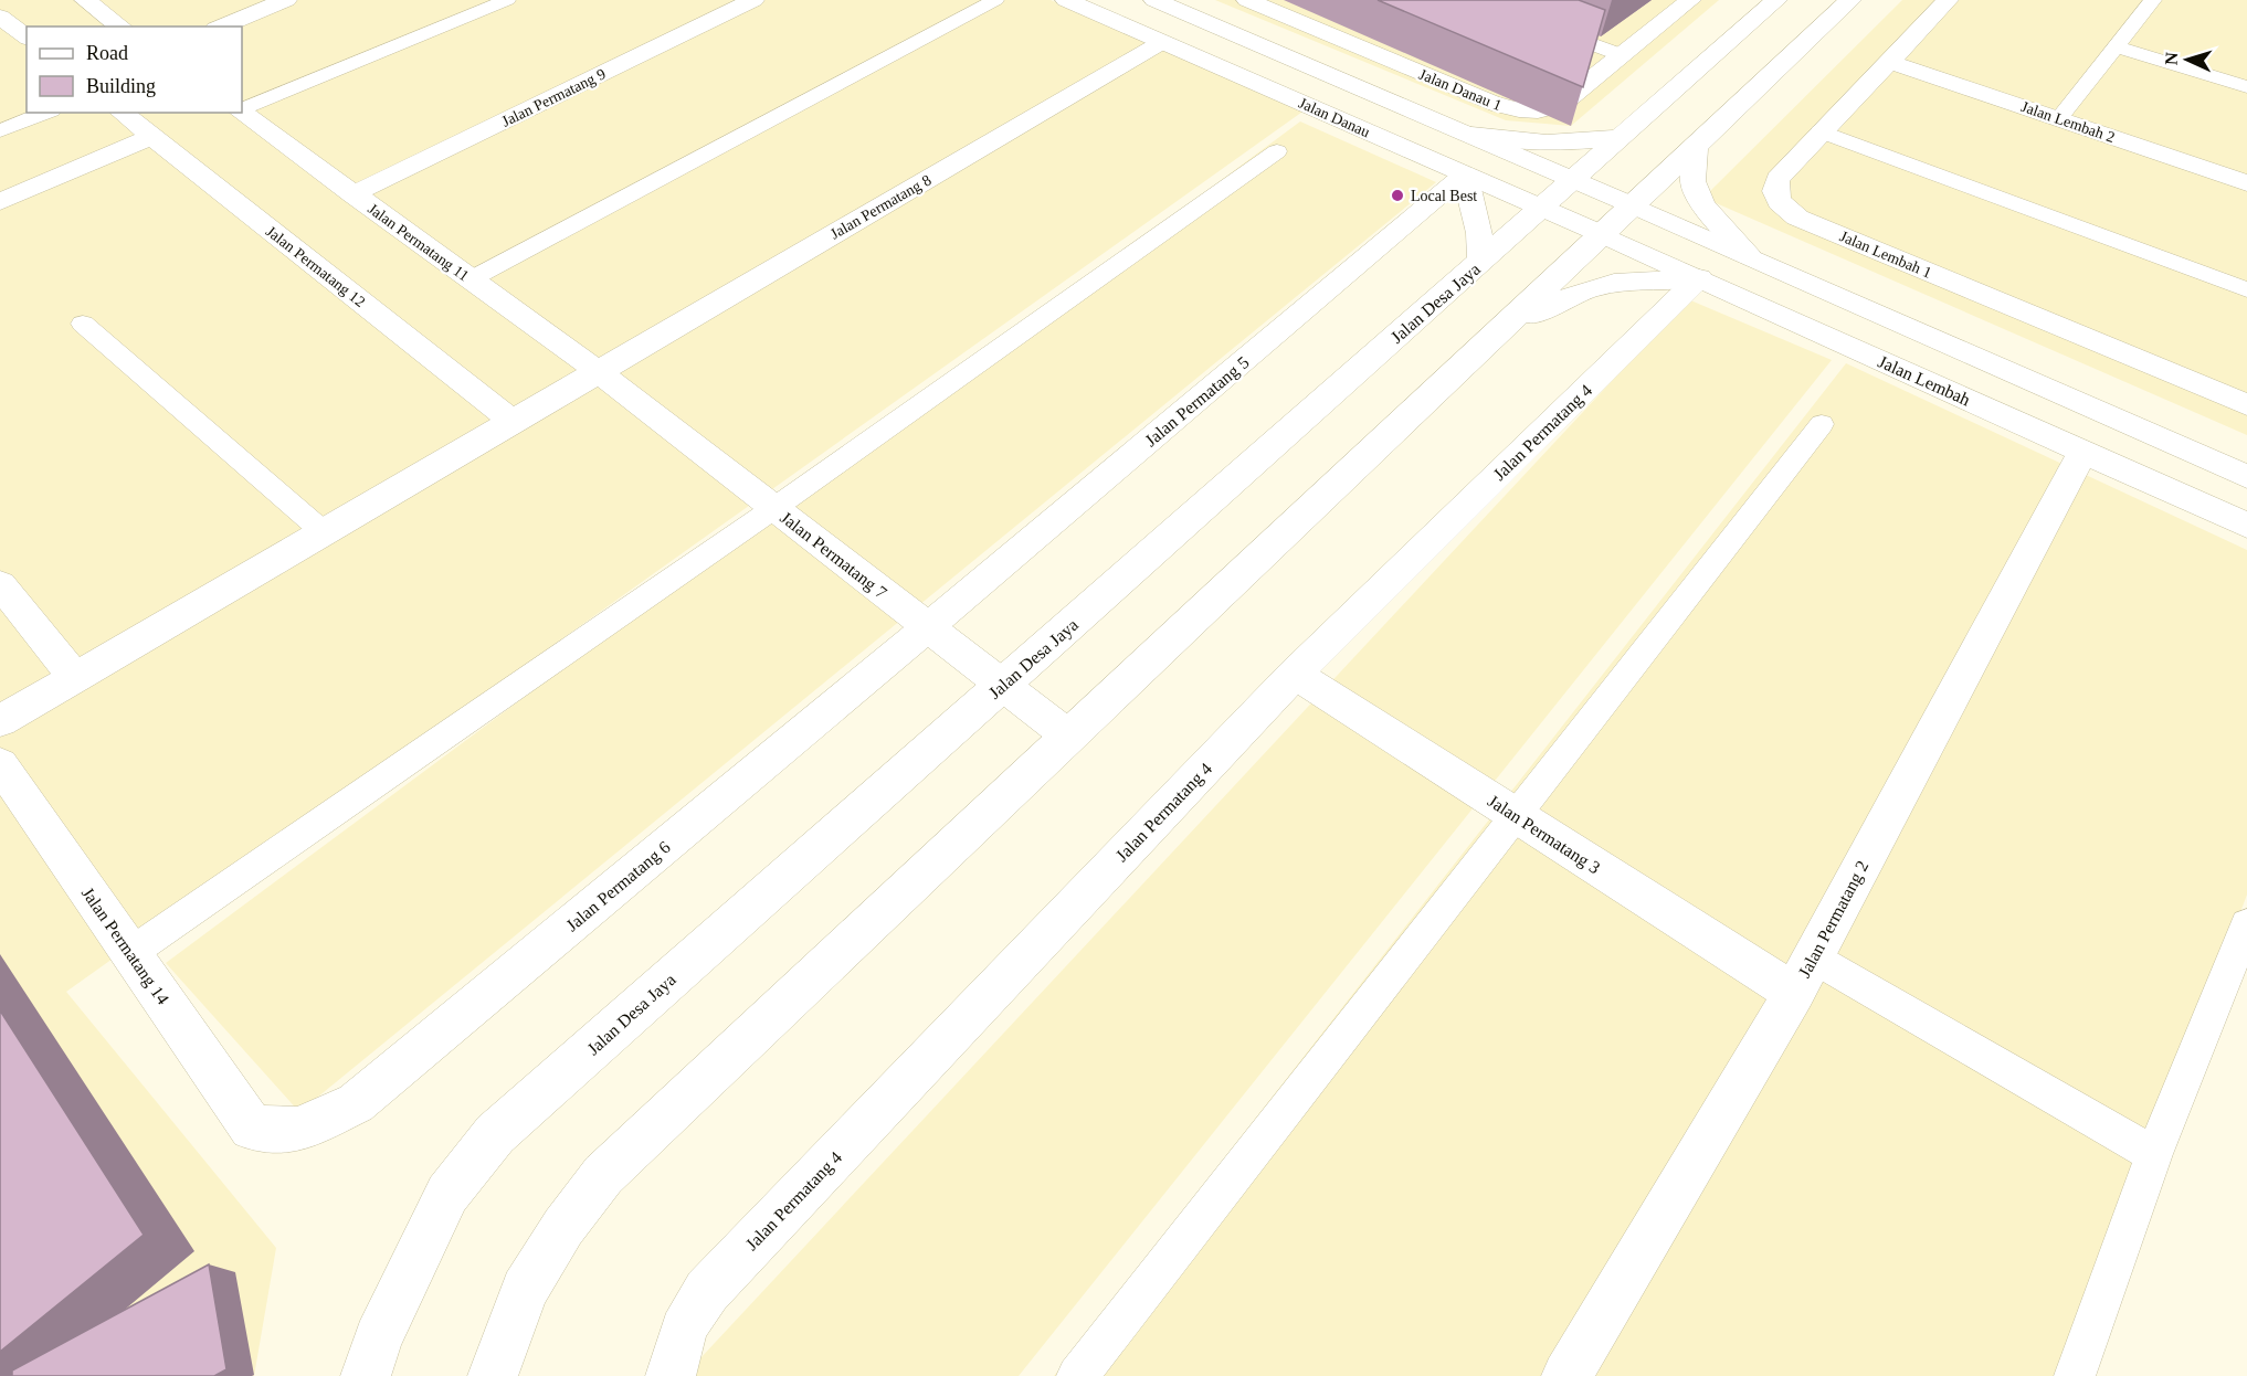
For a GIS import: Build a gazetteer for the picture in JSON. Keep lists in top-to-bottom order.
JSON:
{
  "streets": {
    "street": [
      "Jalan Danau 1",
      "Jalan Permatang 9",
      "Jalan Danau",
      "Jalan Lembah 2",
      "Jalan Permatang 8",
      "Jalan Permatang 11",
      "Jalan Lembah 1",
      "Jalan Permatang 12",
      "Jalan Desa Jaya",
      "Jalan Lembah",
      "Jalan Permatang 5",
      "Jalan Permatang 4",
      "Jalan Permatang 7",
      "Jalan Permatang 3",
      "Jalan Permatang 6",
      "Jalan Permatang 2",
      "Jalan Permatang 14"
    ]
  },
  "crossings": [
    ["Jalan Permatang 9", "Jalan Permatang 11"],
    ["Jalan Danau", "Jalan Permatang 8"],
    ["Jalan Danau", "Jalan Desa Jaya"],
    ["Jalan Danau", "Jalan Lembah"],
    ["Jalan Danau", "Jalan Permatang 5"],
    ["Jalan Lembah 2", "Jalan Lembah 1"],
    ["Jalan Permatang 8", "Jalan Permatang 11"],
    ["Jalan Permatang 8", "Jalan Permatang 12"],
    ["Jalan Permatang 8", "Jalan Permatang 7"],
    ["Jalan Permatang 11", "Jalan Permatang 7"],
    ["Jalan Desa Jaya", "Jalan Permatang 7"],
    ["Jalan Lembah", "Jalan Permatang 4"],
    ["Jalan Lembah", "Jalan Permatang 2"],
    ["Jalan Permatang 5", "Jalan Permatang 7"],
    ["Jalan Permatang 5", "Jalan Permatang 6"],
    ["Jalan Permatang 4", "Jalan Permatang 3"],
    ["Jalan Permatang 7", "Jalan Permatang 6"],
    ["Jalan Permatang 3", "Jalan Permatang 2"],
    ["Jalan Permatang 6", "Jalan Permatang 14"]
  ],
  "places": ["Local Best"],
  "legend": ["Road", "Building"],
  "north": "left"
}
